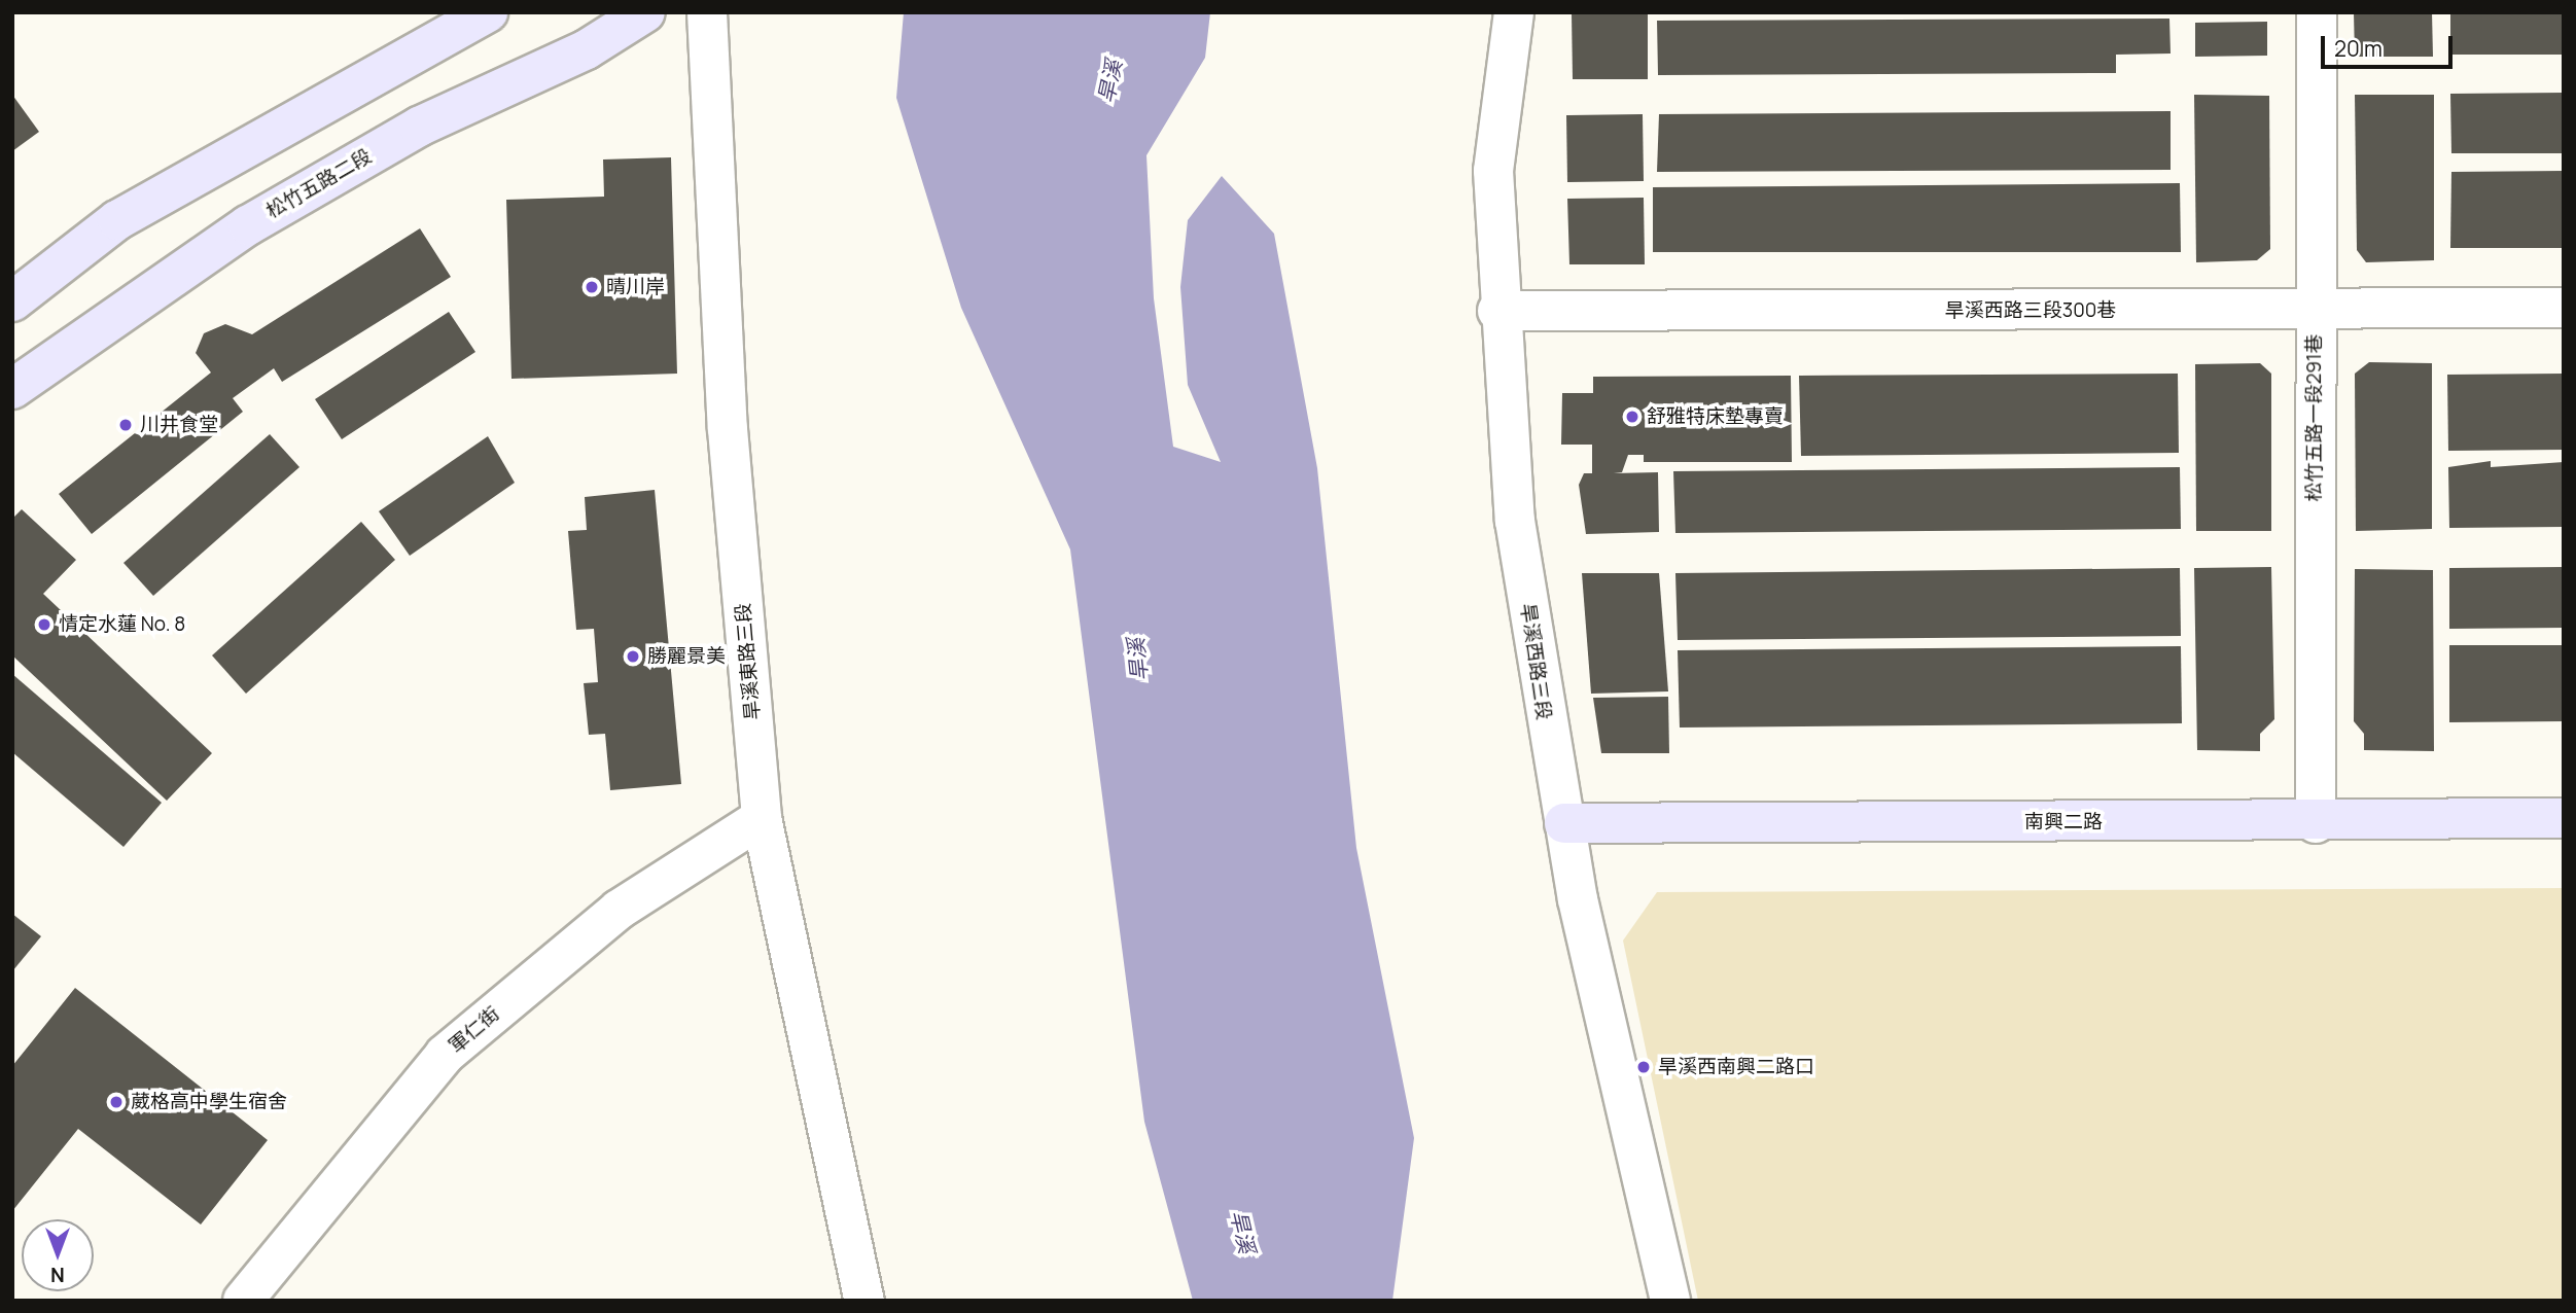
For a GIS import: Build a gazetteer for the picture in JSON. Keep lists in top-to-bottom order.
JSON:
{
  "streets": {
    "street": [
      "松竹五路二段",
      "旱溪西路三段300巷",
      "松竹五路一段291巷",
      "旱溪東路三段",
      "旱溪西路三段",
      "南興二路",
      "軍仁街"
    ]
  },
  "crossings": [
    ["旱溪西路三段300巷", "松竹五路一段291巷"],
    ["旱溪西路三段300巷", "旱溪西路三段"],
    ["松竹五路一段291巷", "南興二路"],
    ["旱溪東路三段", "軍仁街"],
    ["旱溪西路三段", "南興二路"]
  ],
  "water": ["旱溪"],
  "places": [
    "晴川岸",
    "舒雅特床墊專賣",
    "川井食堂",
    "情定水蓮 No. 8",
    "勝麗景美",
    "旱溪西南興二路口",
    "葳格高中學生宿舍"
  ],
  "scale_bar": "20 m",
  "north": "bottom"
}
